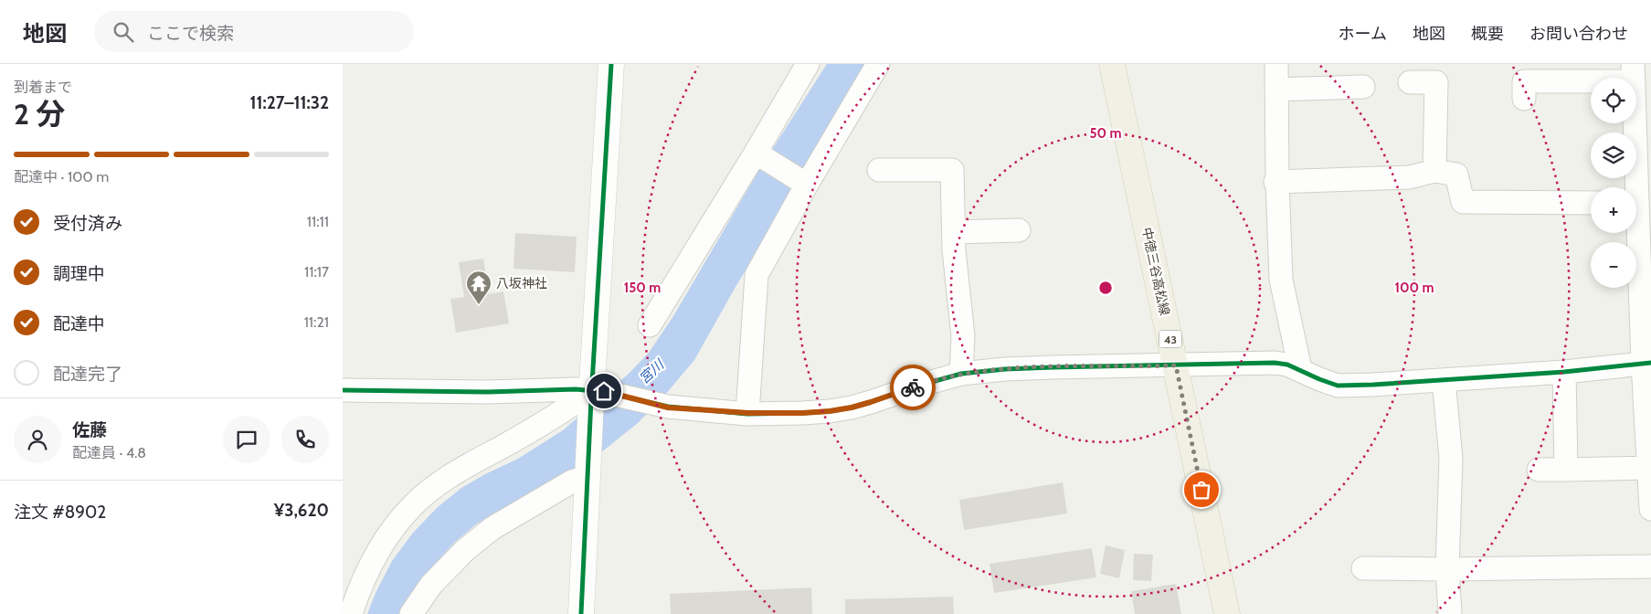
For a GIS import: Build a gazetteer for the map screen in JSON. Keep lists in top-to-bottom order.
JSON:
{
  "streets": {
    "main road": ["中徳三谷高松線", "43"]
  },
  "water": ["宮川"],
  "places": {
    "temple": ["八坂神社"]
  },
  "page": {
    "header": "地図",
    "search": "ここで検索",
    "nav": [
      "ホーム",
      "地図",
      "概要",
      "お問い合わせ"
    ],
    "heading": ["2 分", "到着まで", "11:27–11:32"],
    "panel": [
      "佐藤",
      "配達員 · 4.8",
      "注文 #8902",
      "¥3,620"
    ],
    "map_buttons": ["+", "−"],
    "bar": "配達中 · 100 m",
    "list": [
      ["受付済み", "11:11"],
      ["調理中", "11:17"],
      ["配達中", "11:21"],
      "配達完了"
    ]
  },
  "rings": ["50 m", "100 m", "150 m"]
}
